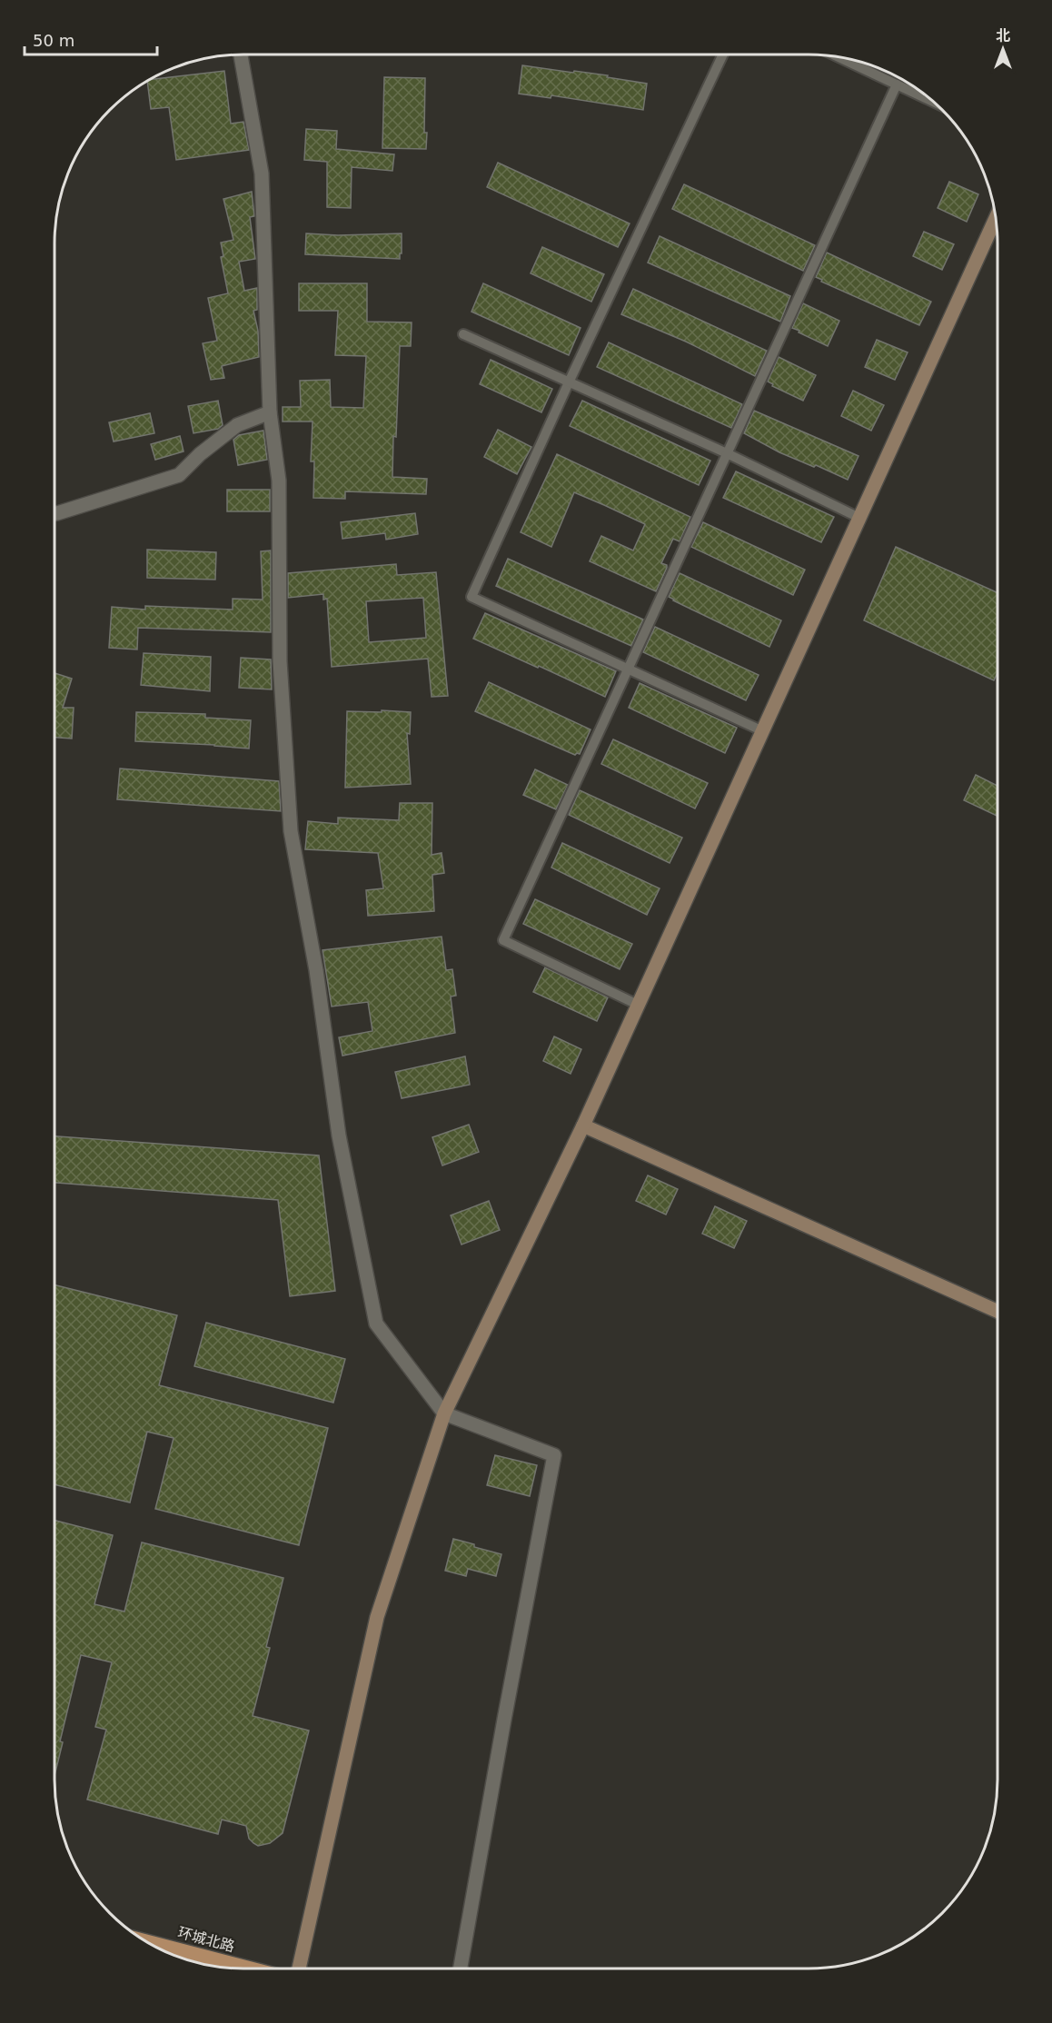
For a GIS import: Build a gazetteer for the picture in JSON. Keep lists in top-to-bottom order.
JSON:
{
  "streets": {
    "main road": ["环城北路"]
  },
  "scale_bar": "50 m",
  "north": "top"
}
